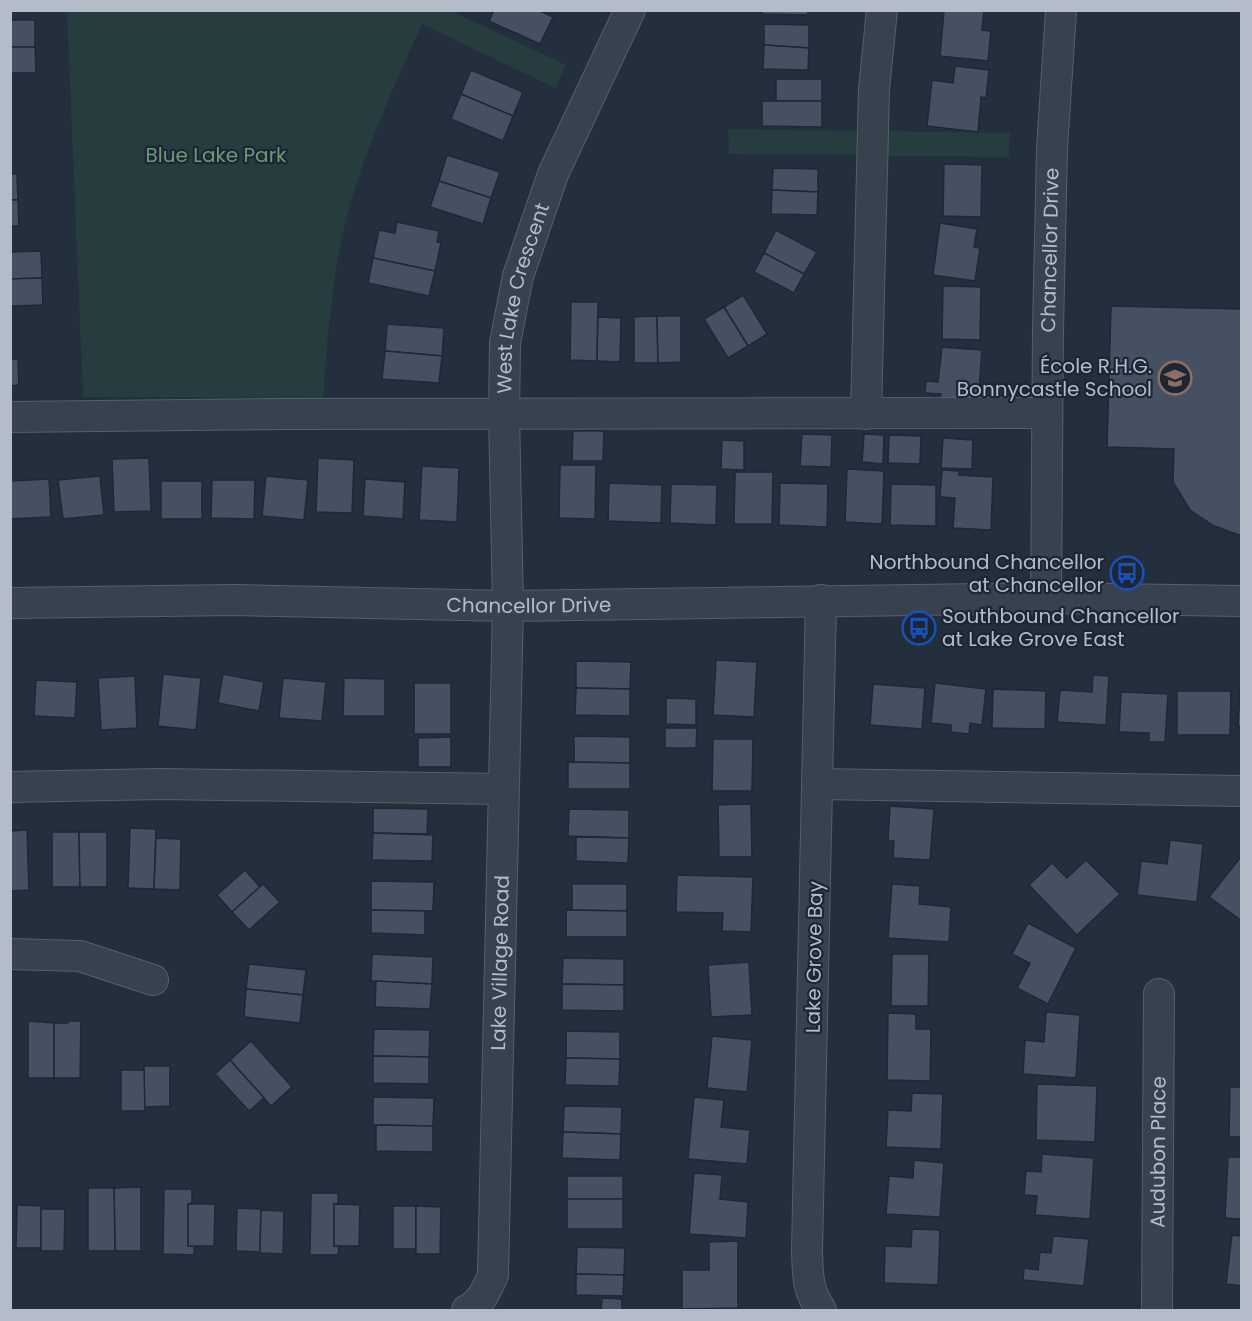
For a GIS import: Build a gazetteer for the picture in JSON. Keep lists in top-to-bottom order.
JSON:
{
  "streets": {
    "street": [
      "Chancellor Drive",
      "West Lake Crescent",
      "Lake Grove Bay",
      "Lake Village Road",
      "Audubon Place"
    ]
  },
  "crossings": [
    ["Chancellor Drive", "West Lake Crescent"],
    ["Chancellor Drive", "Lake Grove Bay"],
    ["Chancellor Drive", "Lake Village Road"],
    ["West Lake Crescent", "Lake Village Road"]
  ],
  "parks": ["Blue Lake Park"],
  "places": {
    "school or university": ["École R.H.G. Bonnycastle School"],
    "bus stop": ["Northbound Chancellor at Chancellor", "Southbound Chancellor at Lake Grove East"]
  }
}
